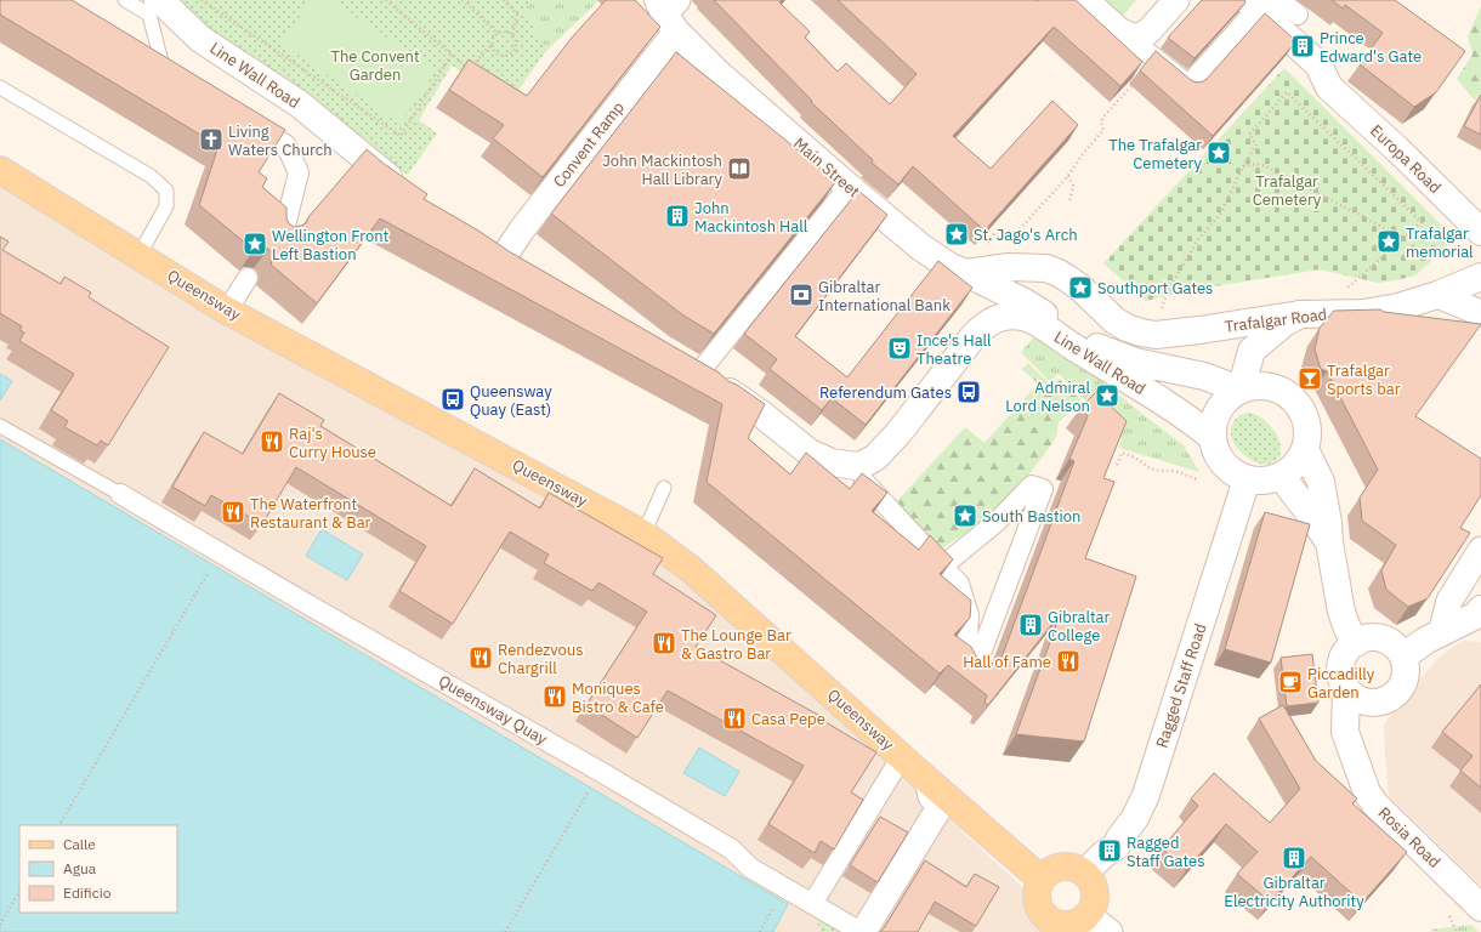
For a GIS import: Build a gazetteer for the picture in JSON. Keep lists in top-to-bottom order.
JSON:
{
  "streets": {
    "main road": ["Queensway"],
    "street": [
      "Line Wall Road",
      "Convent Ramp",
      "Europa Road",
      "Main Street",
      "Trafalgar Road",
      "Ragged Staff Road",
      "Queensway Quay",
      "Rosia Road"
    ]
  },
  "crossings": [
    ["Line Wall Road", "Main Street"],
    ["Line Wall Road", "Ragged Staff Road"],
    ["Convent Ramp", "Main Street"],
    ["Main Street", "Trafalgar Road"],
    ["Main Street", "Ragged Staff Road"],
    ["Queensway", "Ragged Staff Road"]
  ],
  "parks": ["The Convent Garden", "Trafalgar Cemetery"],
  "places": {
    "building": [
      "Prince Edward's Gate",
      "John Mackintosh Hall",
      "Gibraltar College",
      "Ragged Staff Gates",
      "Gibraltar Electricity Authority"
    ],
    "church": ["Living Waters Church"],
    "place": [
      "The Trafalgar Cemetery",
      "St. Jago's Arch",
      "Trafalgar memorial",
      "Wellington Front Left Bastion",
      "Southport Gates",
      "Admiral Lord Nelson",
      "South Bastion"
    ],
    "library": ["John Mackintosh Hall Library"],
    "bank": ["Gibraltar International Bank"],
    "theatre": ["Ince's Hall Theatre"],
    "bar": ["Trafalgar Sports bar"],
    "bus stop": ["Referendum Gates", "Queensway Quay (East)"],
    "restaurant": [
      "Raj's Curry House",
      "The Waterfront Restaurant & Bar",
      "The Lounge Bar & Gastro Bar",
      "Rendezvous Chargrill",
      "Hall of Fame",
      "Moniques Bistro & Cafe",
      "Casa Pepe"
    ],
    "cafe": ["Piccadilly Garden"]
  },
  "legend": ["Calle", "Agua", "Edificio"]
}
